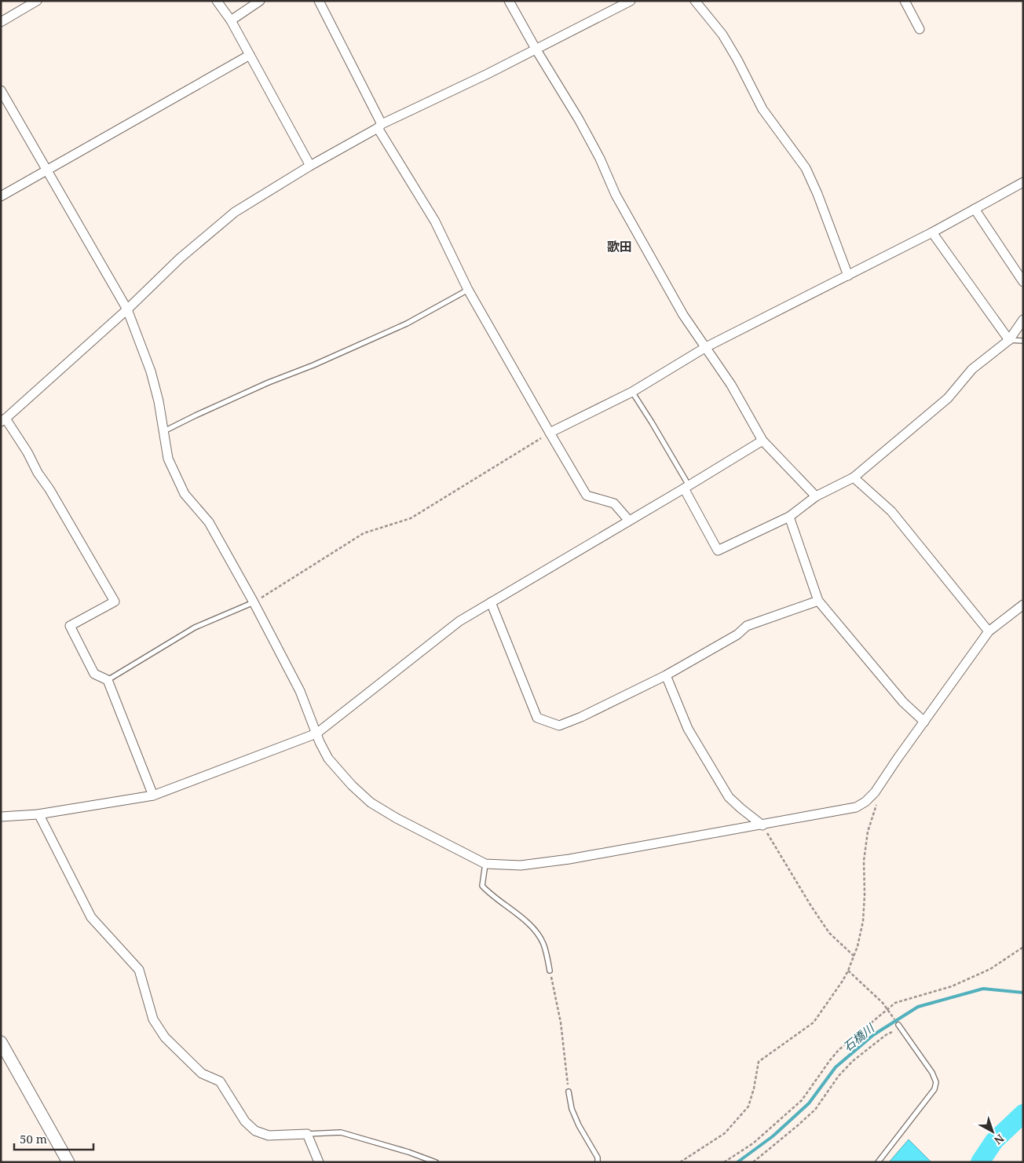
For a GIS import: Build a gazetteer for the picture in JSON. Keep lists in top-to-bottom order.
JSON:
{
  "districts": ["歌田"],
  "water": ["石橋川"],
  "scale_bar": "50 m",
  "north": "bottom right"
}
